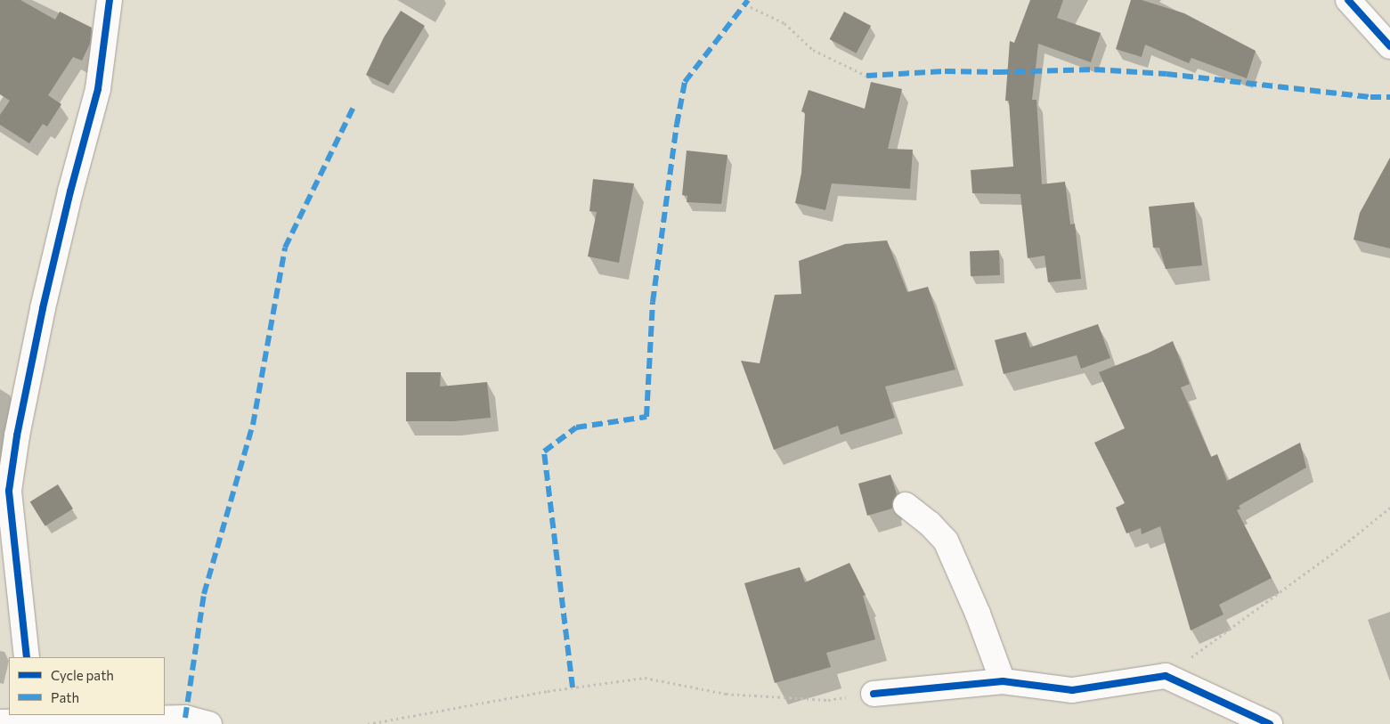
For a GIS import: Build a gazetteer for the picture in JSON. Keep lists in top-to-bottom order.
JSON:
{
  "legend": ["Cycle path", "Path"]
}
